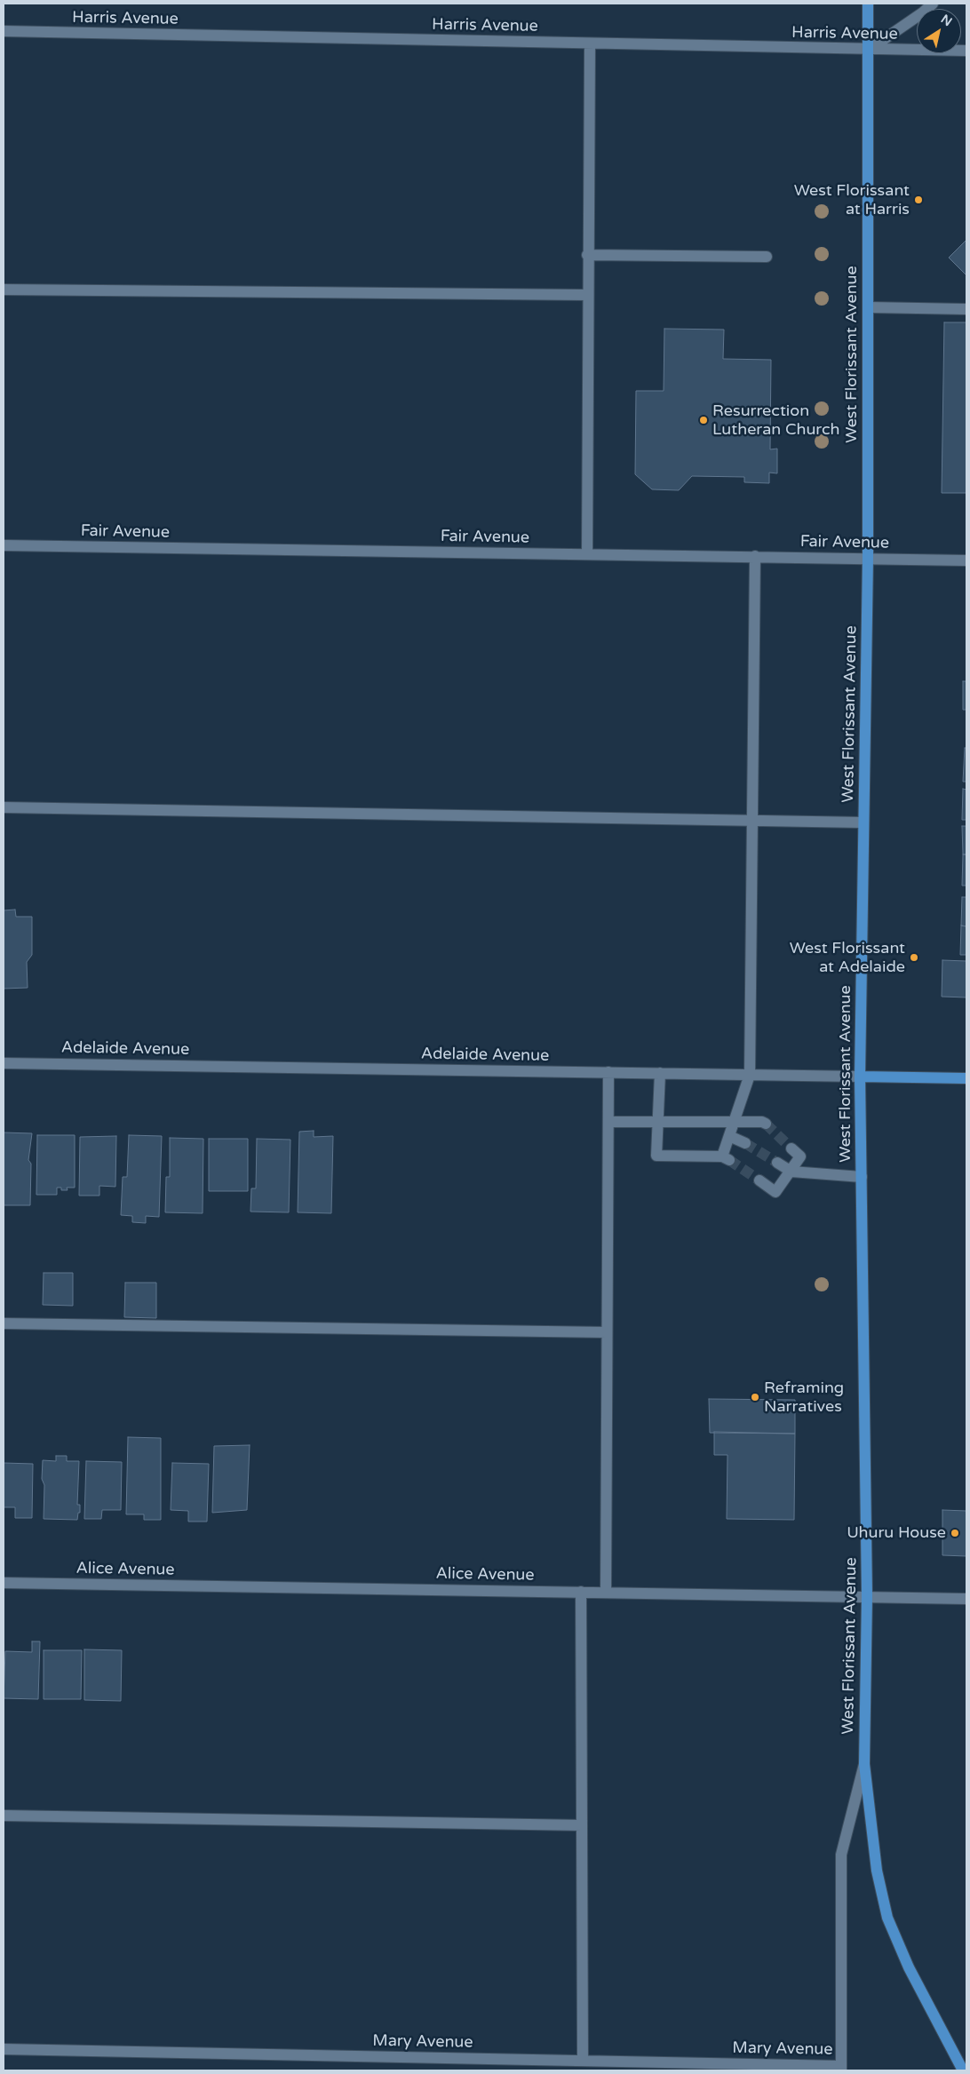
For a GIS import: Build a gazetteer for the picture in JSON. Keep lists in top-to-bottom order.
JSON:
{
  "streets": {
    "main road": ["West Florissant Avenue", "Adelaide Avenue"],
    "street": [
      "Harris Avenue",
      "Fair Avenue",
      "Alice Avenue",
      "Mary Avenue"
    ]
  },
  "crossings": [
    ["Harris Avenue", "West Florissant Avenue"],
    ["West Florissant Avenue", "Fair Avenue"],
    ["West Florissant Avenue", "Adelaide Avenue"],
    ["West Florissant Avenue", "Alice Avenue"]
  ],
  "places": [
    "West Florissant at Harris",
    "Resurrection Lutheran Church",
    "West Florissant at Adelaide",
    "Reframing Narratives",
    "Uhuru House"
  ],
  "north": "top right"
}
